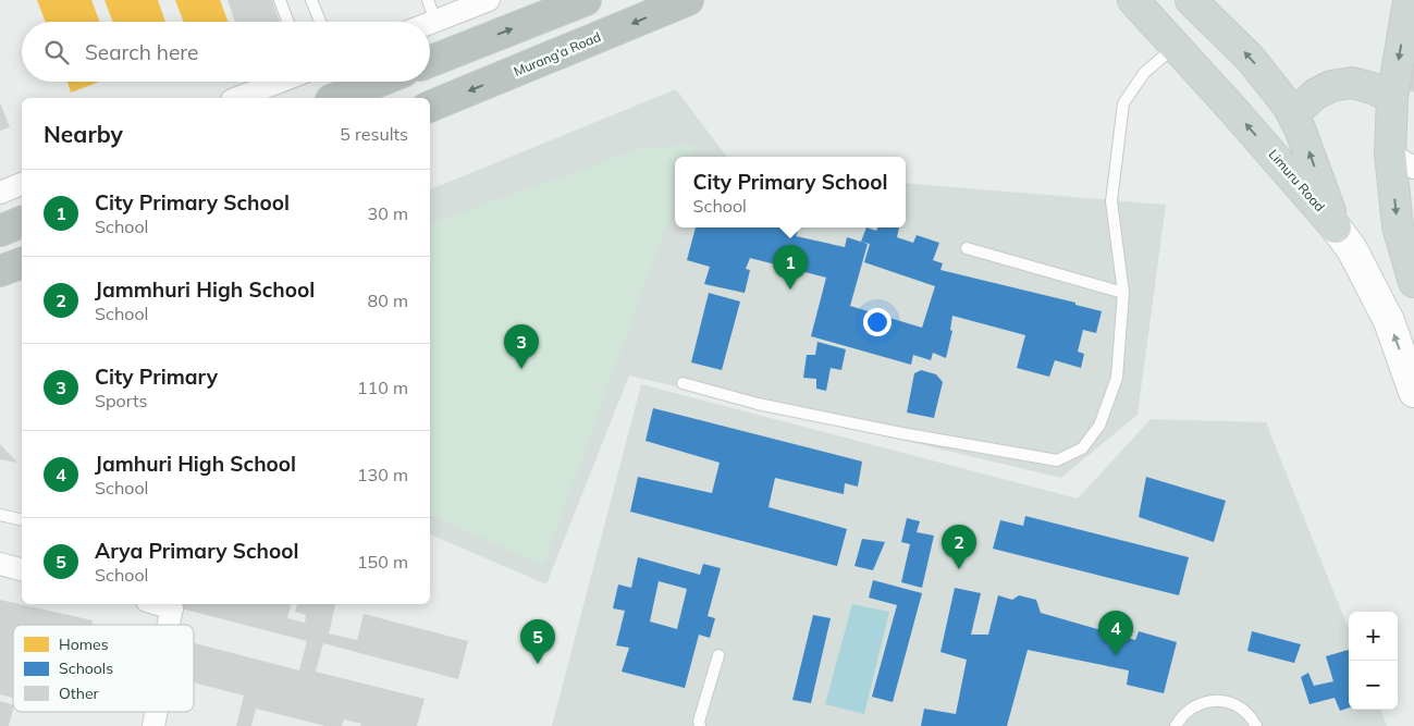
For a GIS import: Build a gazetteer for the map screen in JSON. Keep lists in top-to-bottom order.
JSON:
{
  "streets": {
    "highway": ["Murang'a Road"],
    "main road": ["Limuru Road"]
  },
  "legend": ["Homes", "Schools", "Other"],
  "page": {
    "search": "Search here",
    "heading": ["Nearby", "5 results"],
    "popup": ["City Primary School", "School"],
    "list": [
      {
        "mark": "1",
        "name": "City Primary School",
        "note": "School",
        "value": "30 m"
      },
      {
        "mark": "2",
        "name": "Jammhuri High School",
        "note": "School",
        "value": "80 m"
      },
      {
        "mark": "3",
        "name": "City Primary",
        "note": "Sports",
        "value": "110 m"
      },
      {
        "mark": "4",
        "name": "Jamhuri High School",
        "note": "School",
        "value": "130 m"
      },
      {
        "mark": "5",
        "name": "Arya Primary School",
        "note": "School",
        "value": "150 m"
      }
    ],
    "pins": [
      "1",
      "3",
      "2",
      "4",
      "5"
    ],
    "map_buttons": ["+", "−"]
  }
}
